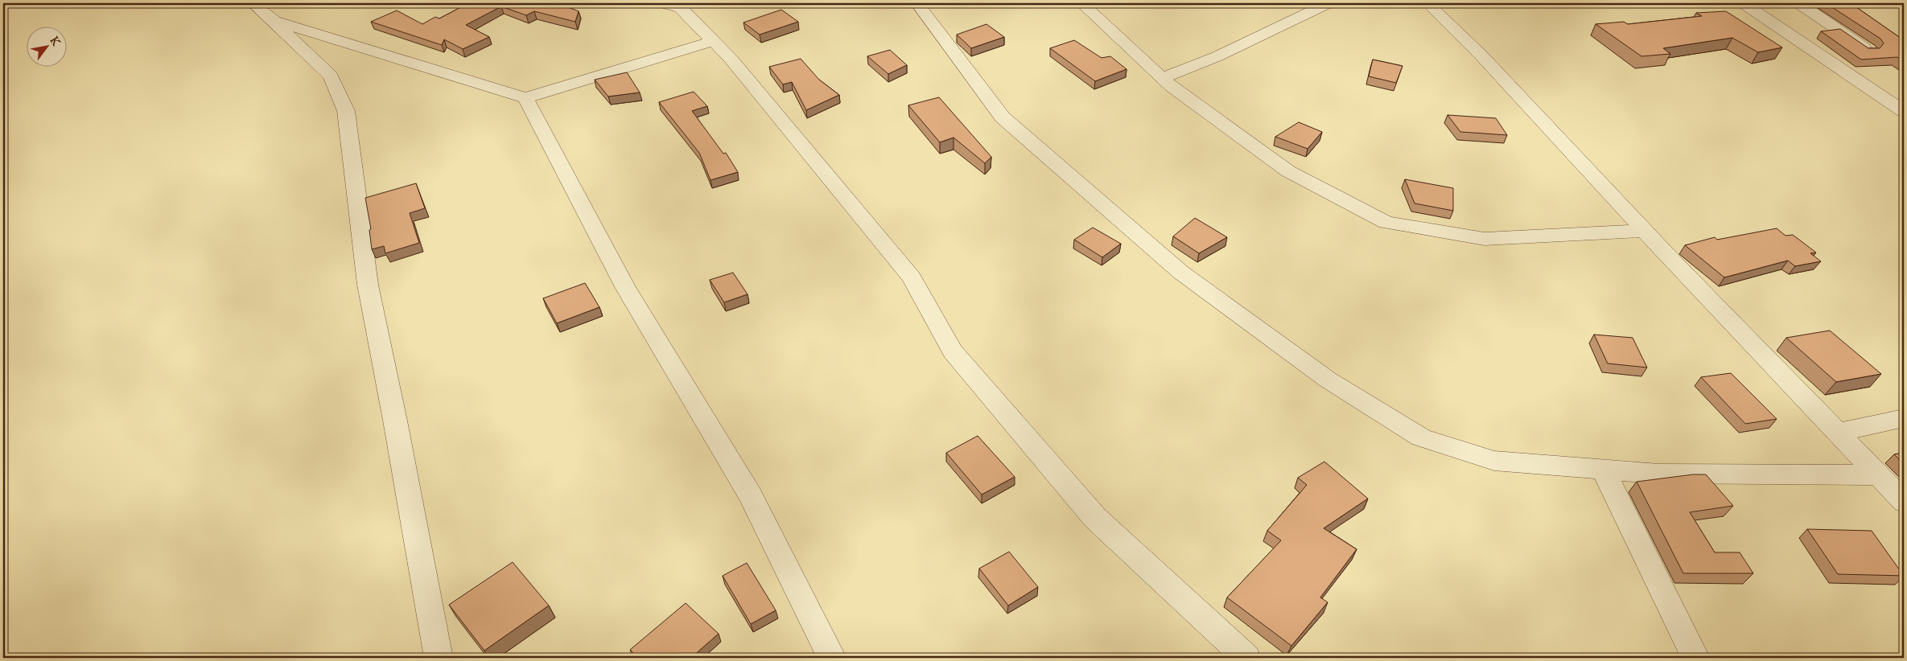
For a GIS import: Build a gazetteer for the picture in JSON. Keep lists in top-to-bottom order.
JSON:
{
  "north": "top right"
}
